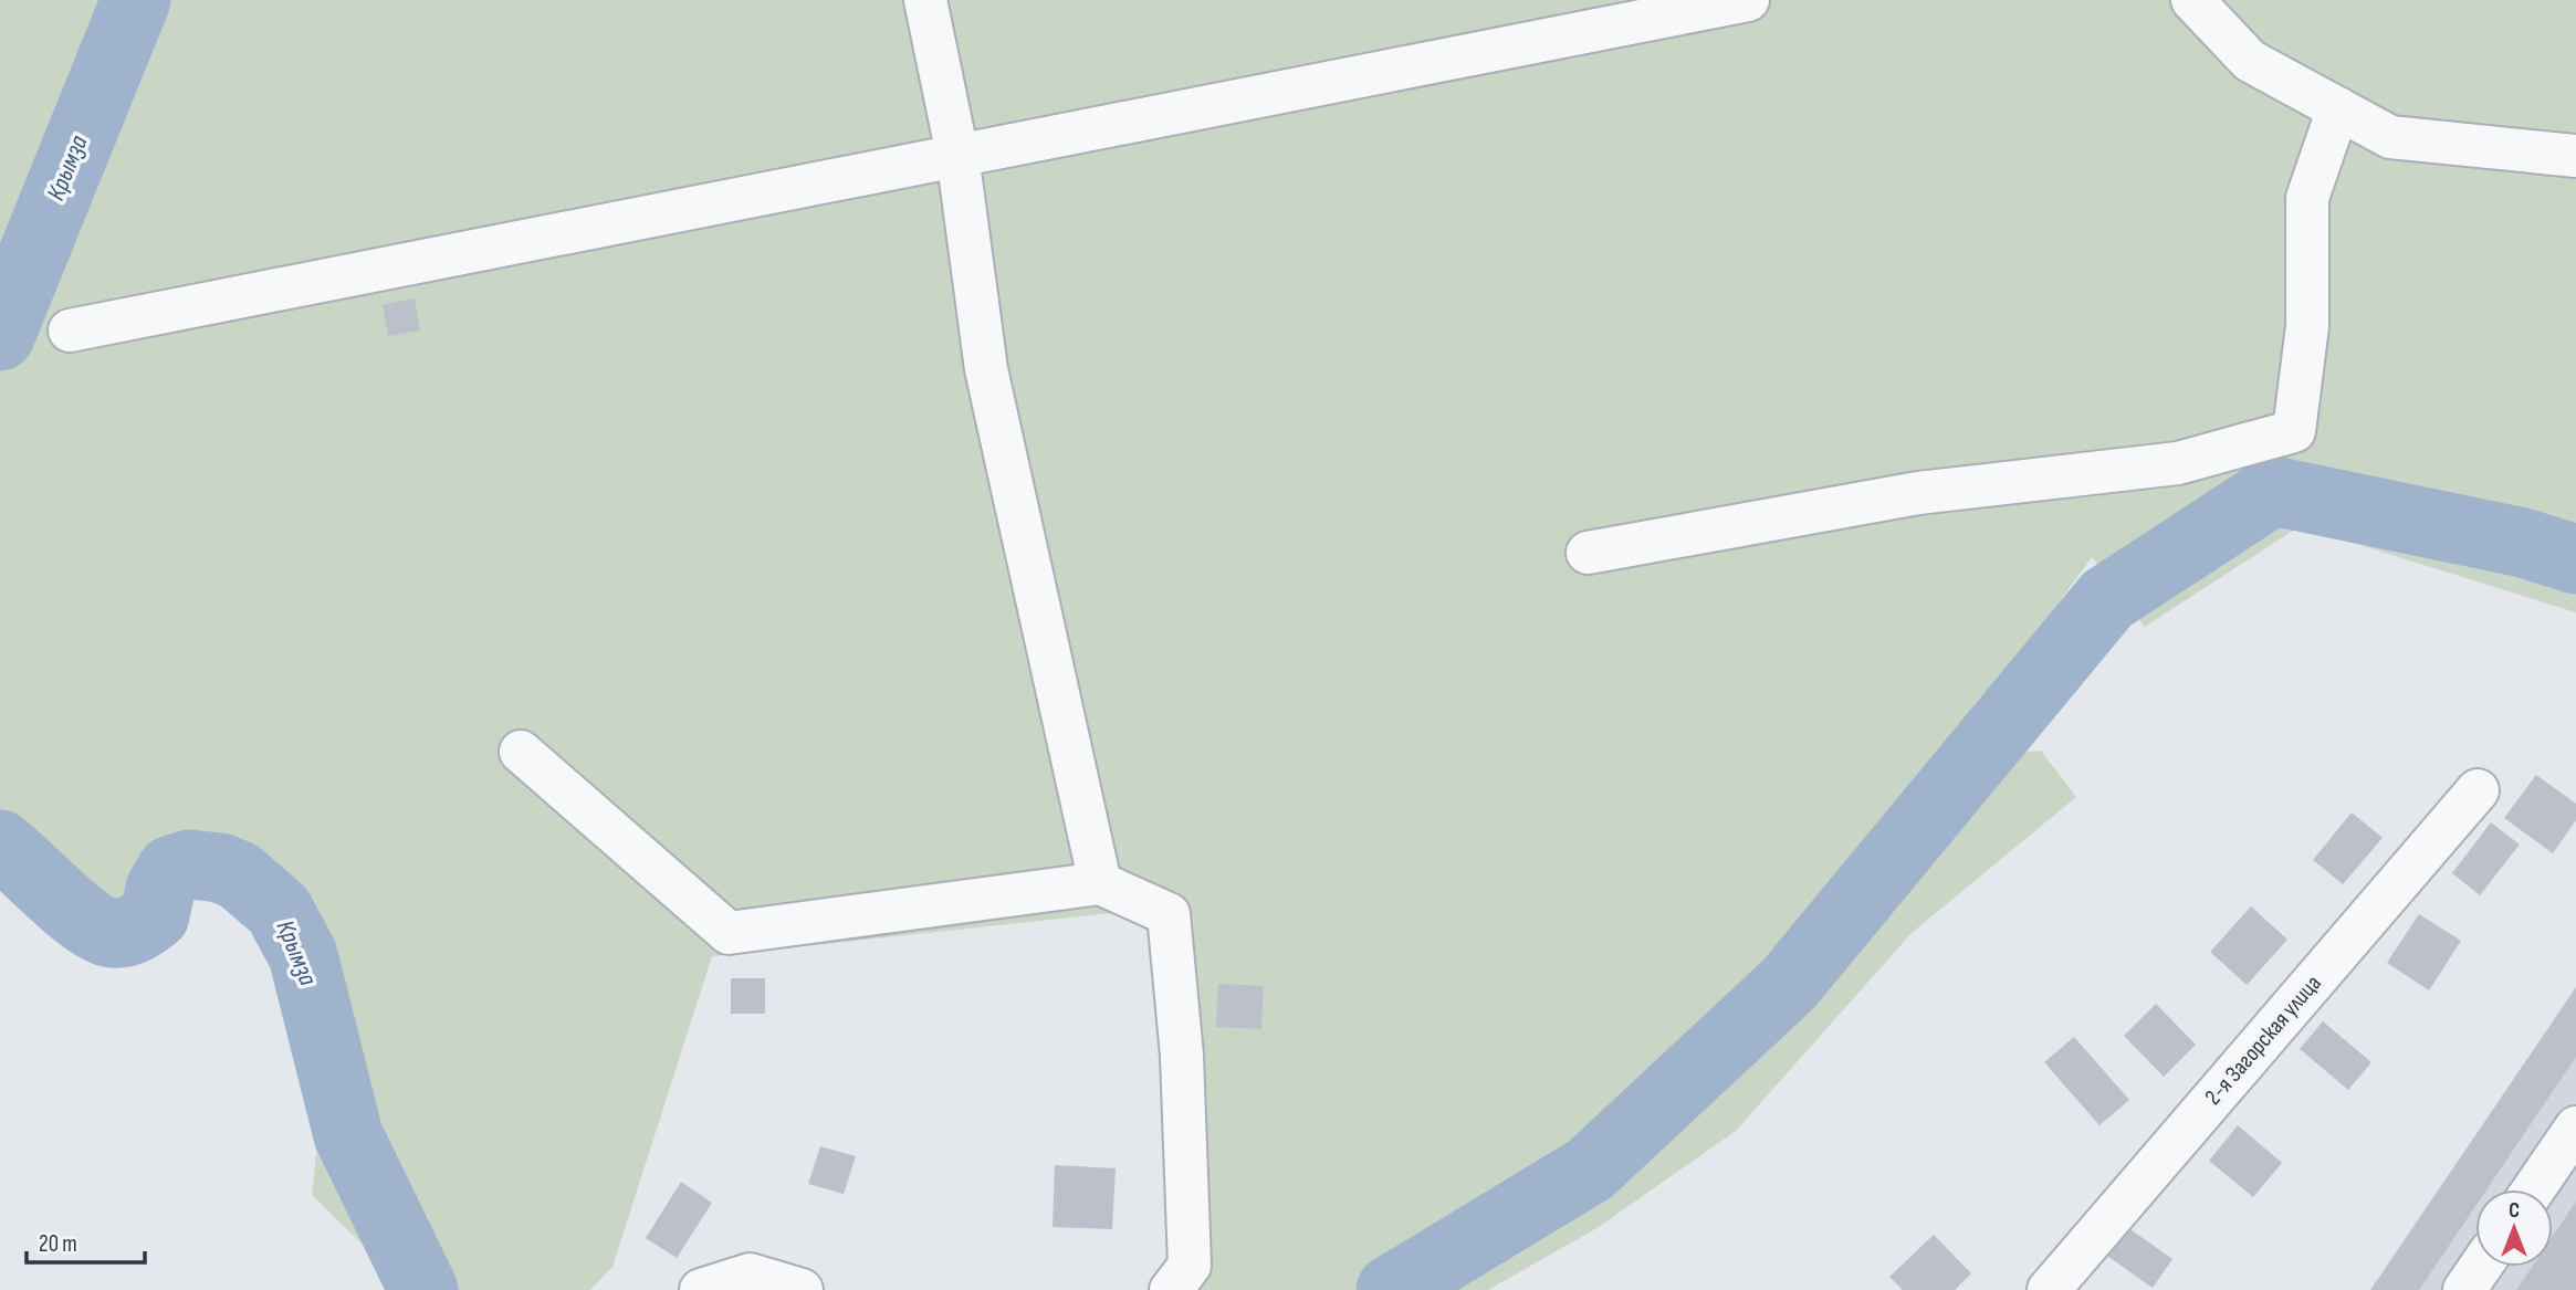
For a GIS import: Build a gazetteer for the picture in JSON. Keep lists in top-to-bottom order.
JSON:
{
  "streets": {
    "street": ["2-я Загорская улица"]
  },
  "water": ["Крымза"],
  "scale_bar": "20 m",
  "north": "top"
}
